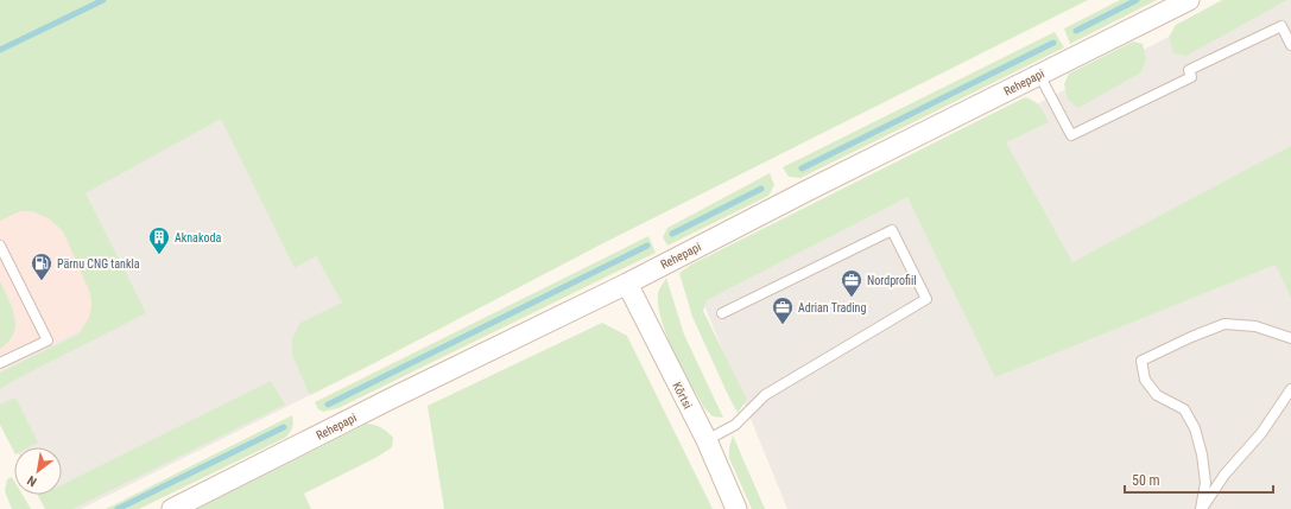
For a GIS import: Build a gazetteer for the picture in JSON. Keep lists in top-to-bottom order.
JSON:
{
  "streets": {
    "street": ["Rehepapi", "Kõrtsi"]
  },
  "crossings": [
    ["Rehepapi", "Kõrtsi"]
  ],
  "places": {
    "building": ["Aknakoda"],
    "fuel station": ["Pärnu CNG tankla"],
    "office": ["Nordprofiil", "Adrian Trading"]
  },
  "scale_bar": "50 m",
  "north": "bottom left"
}
